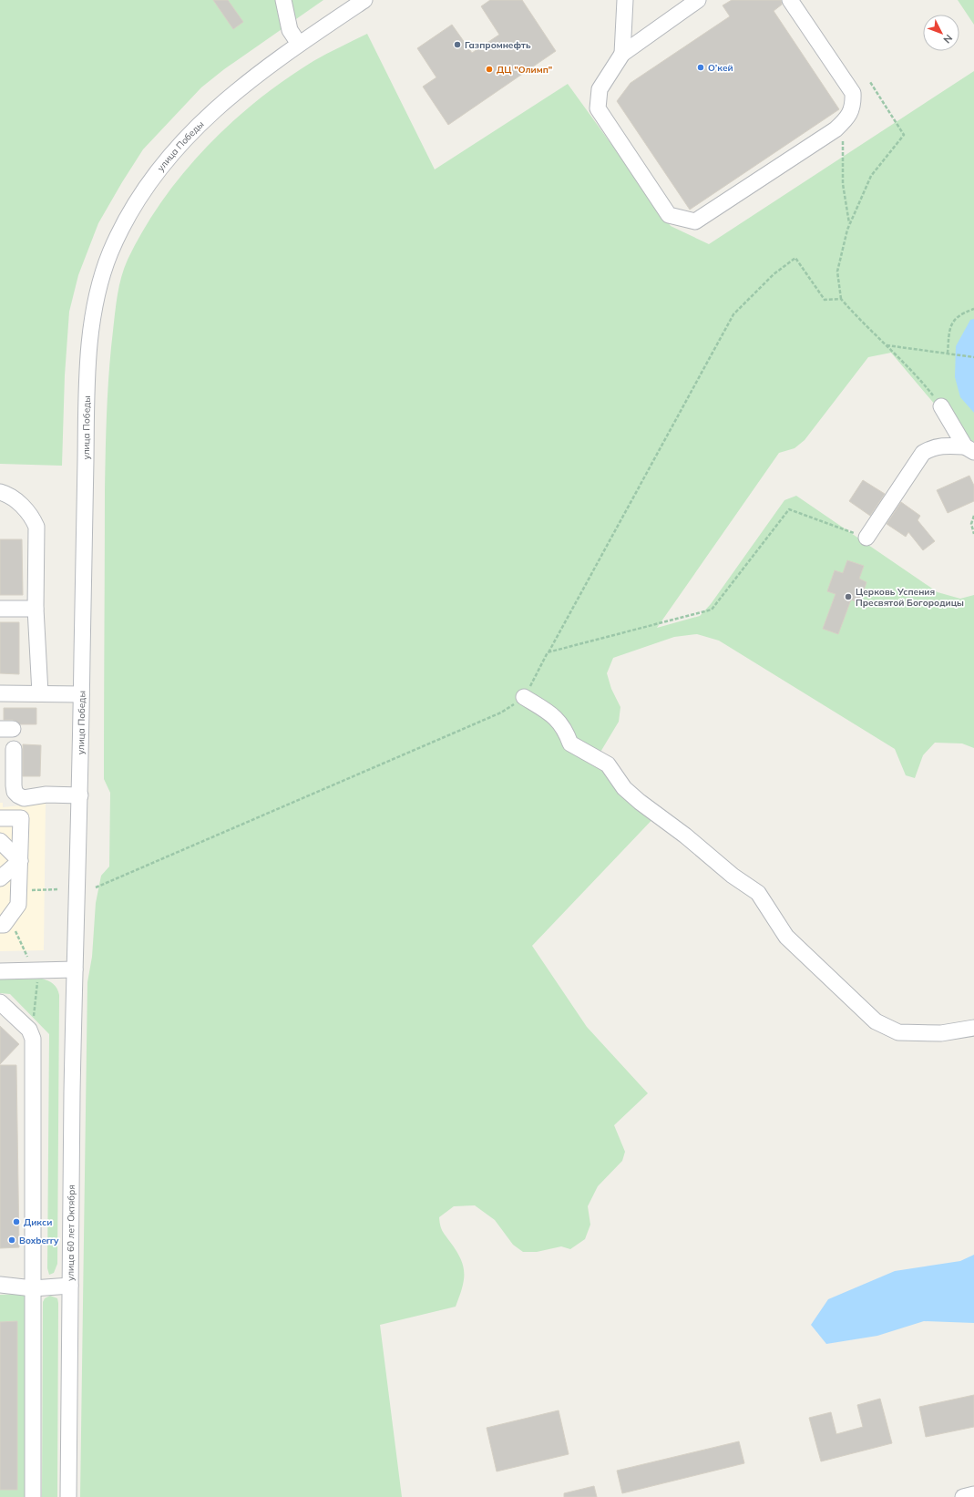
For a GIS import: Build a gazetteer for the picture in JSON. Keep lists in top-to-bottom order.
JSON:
{
  "streets": {
    "street": ["улица Победы", "улица 60 лет Октября"]
  },
  "crossings": [
    ["улица Победы", "улица 60 лет Октября"]
  ],
  "places": [
    "Газпромнефть",
    "О’кей",
    "ДЦ \"Олимп\"",
    "Церковь Успения Пресвятой Богородицы",
    "Дикси",
    "Boxberry"
  ],
  "north": "bottom right"
}
